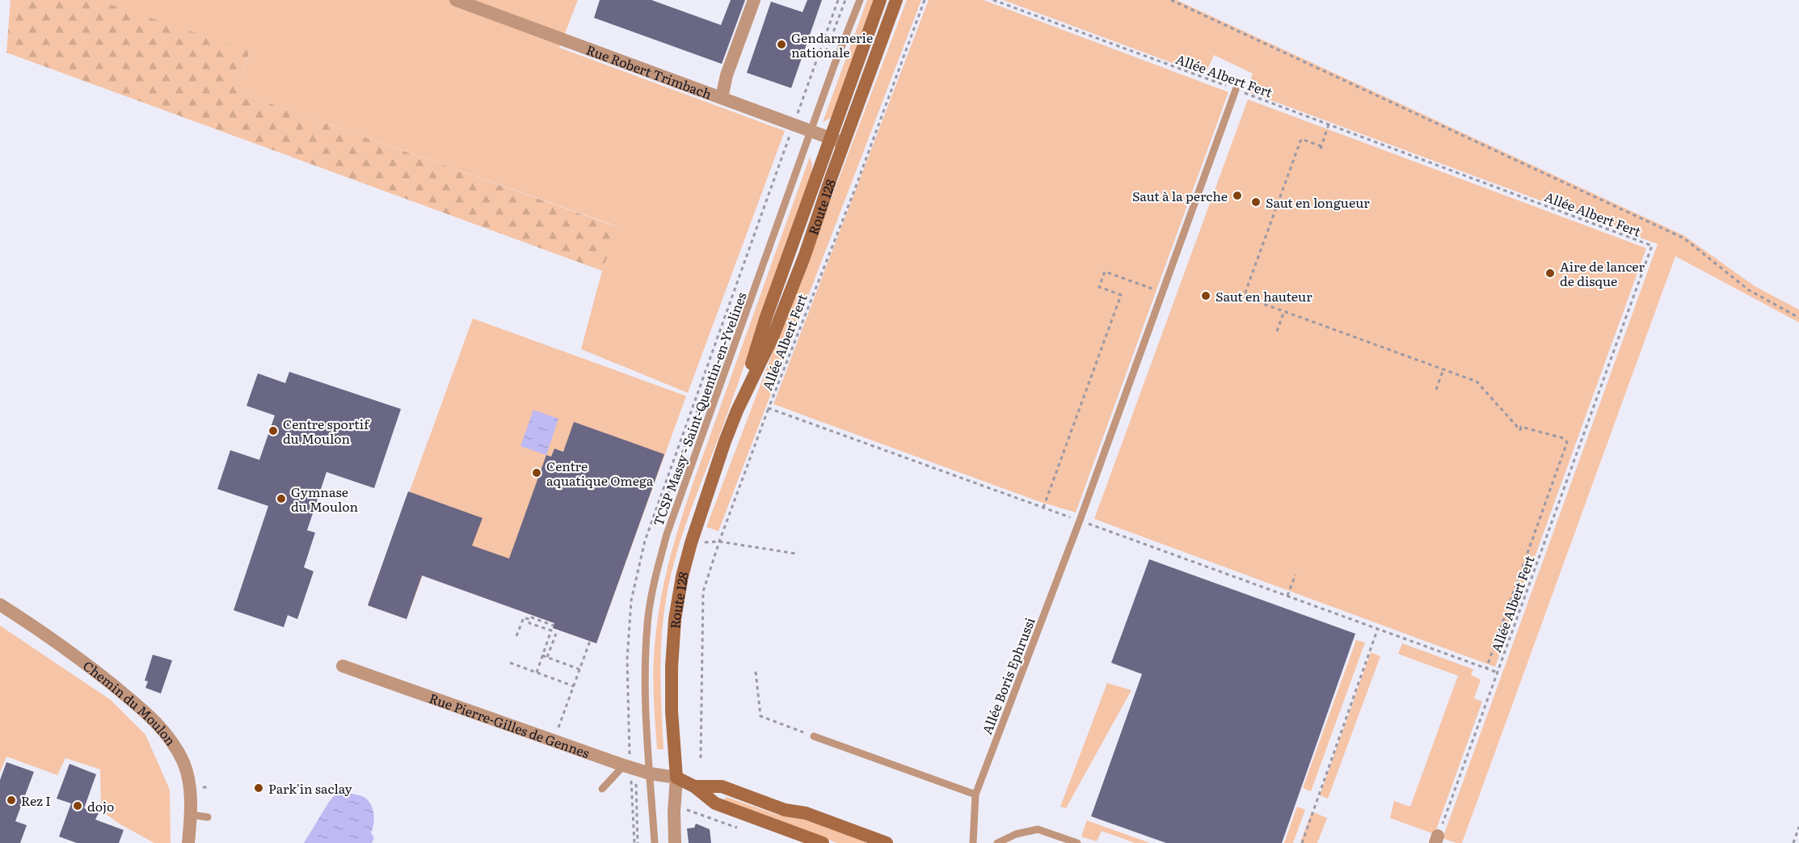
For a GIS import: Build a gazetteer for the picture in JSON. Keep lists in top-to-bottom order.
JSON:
{
  "streets": {
    "main road": ["Route 128"],
    "street": ["Rue Robert Trimbach", "Chemin du Moulon", "Rue Pierre-Gilles de Gennes"],
    "lane": ["TCSP Massy - Saint-Quentin-en-Yvelines", "Allée Boris Ephrussi"],
    "path": ["Allée Albert Fert"]
  },
  "crossings": [
    ["Rue Robert Trimbach", "Route 128"],
    ["Rue Robert Trimbach", "TCSP Massy - Saint-Quentin-en-Yvelines"],
    ["Allée Albert Fert", "Allée Boris Ephrussi"],
    ["Route 128", "Rue Pierre-Gilles de Gennes"],
    ["TCSP Massy - Saint-Quentin-en-Yvelines", "Rue Pierre-Gilles de Gennes"]
  ],
  "places": [
    "Gendarmerie nationale",
    "Saut à la perche",
    "Saut en longueur",
    "Aire de lancer de disque",
    "Saut en hauteur",
    "Centre sportif du Moulon",
    "Centre aquatique Omega",
    "Gymnase du Moulon",
    "Park'in saclay",
    "Rez I",
    "dojo"
  ]
}
